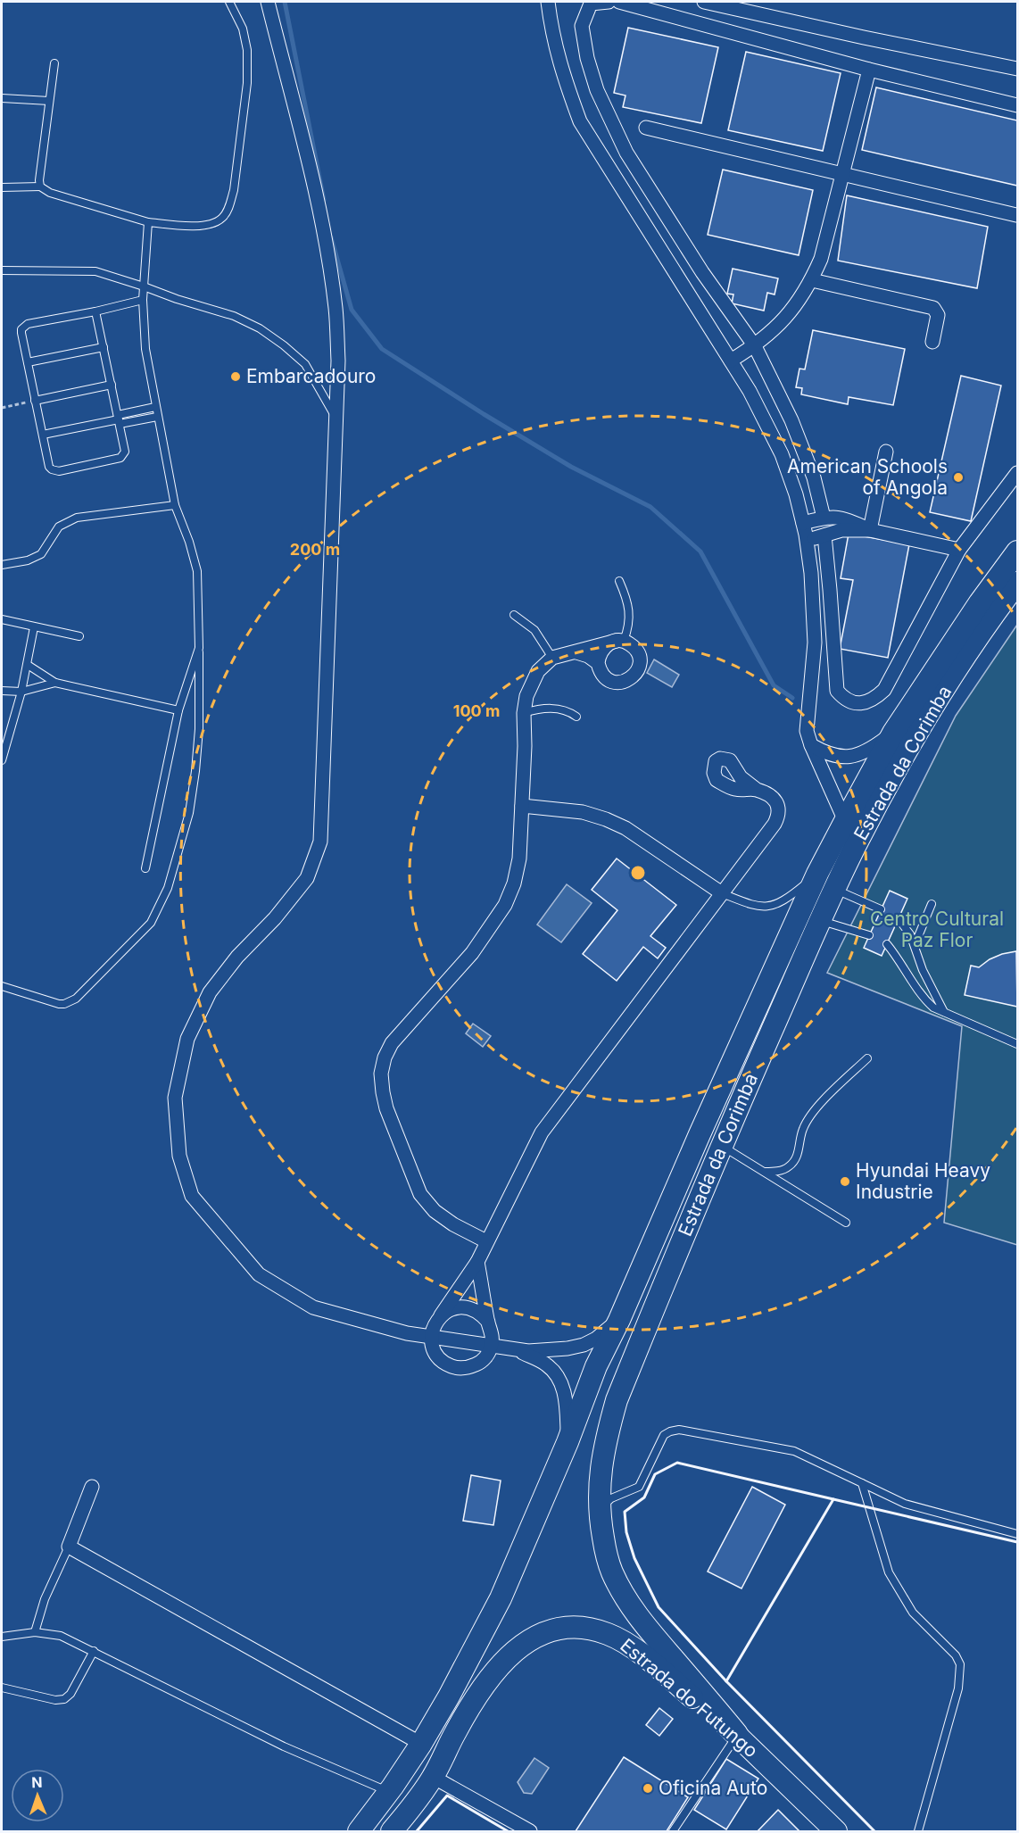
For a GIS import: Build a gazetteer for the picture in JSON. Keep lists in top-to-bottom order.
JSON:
{
  "streets": {
    "main road": ["Estrada da Corimba", "Estrada do Futungo"]
  },
  "crossings": [
    ["Estrada da Corimba", "Estrada do Futungo"]
  ],
  "parks": ["Centro Cultural Paz Flor"],
  "places": [
    "Embarcadouro",
    "American Schools of Angola",
    "Hyundai Heavy Industrie",
    "Oficina Auto"
  ],
  "north": "top",
  "rings": ["200 m", "100 m"]
}
